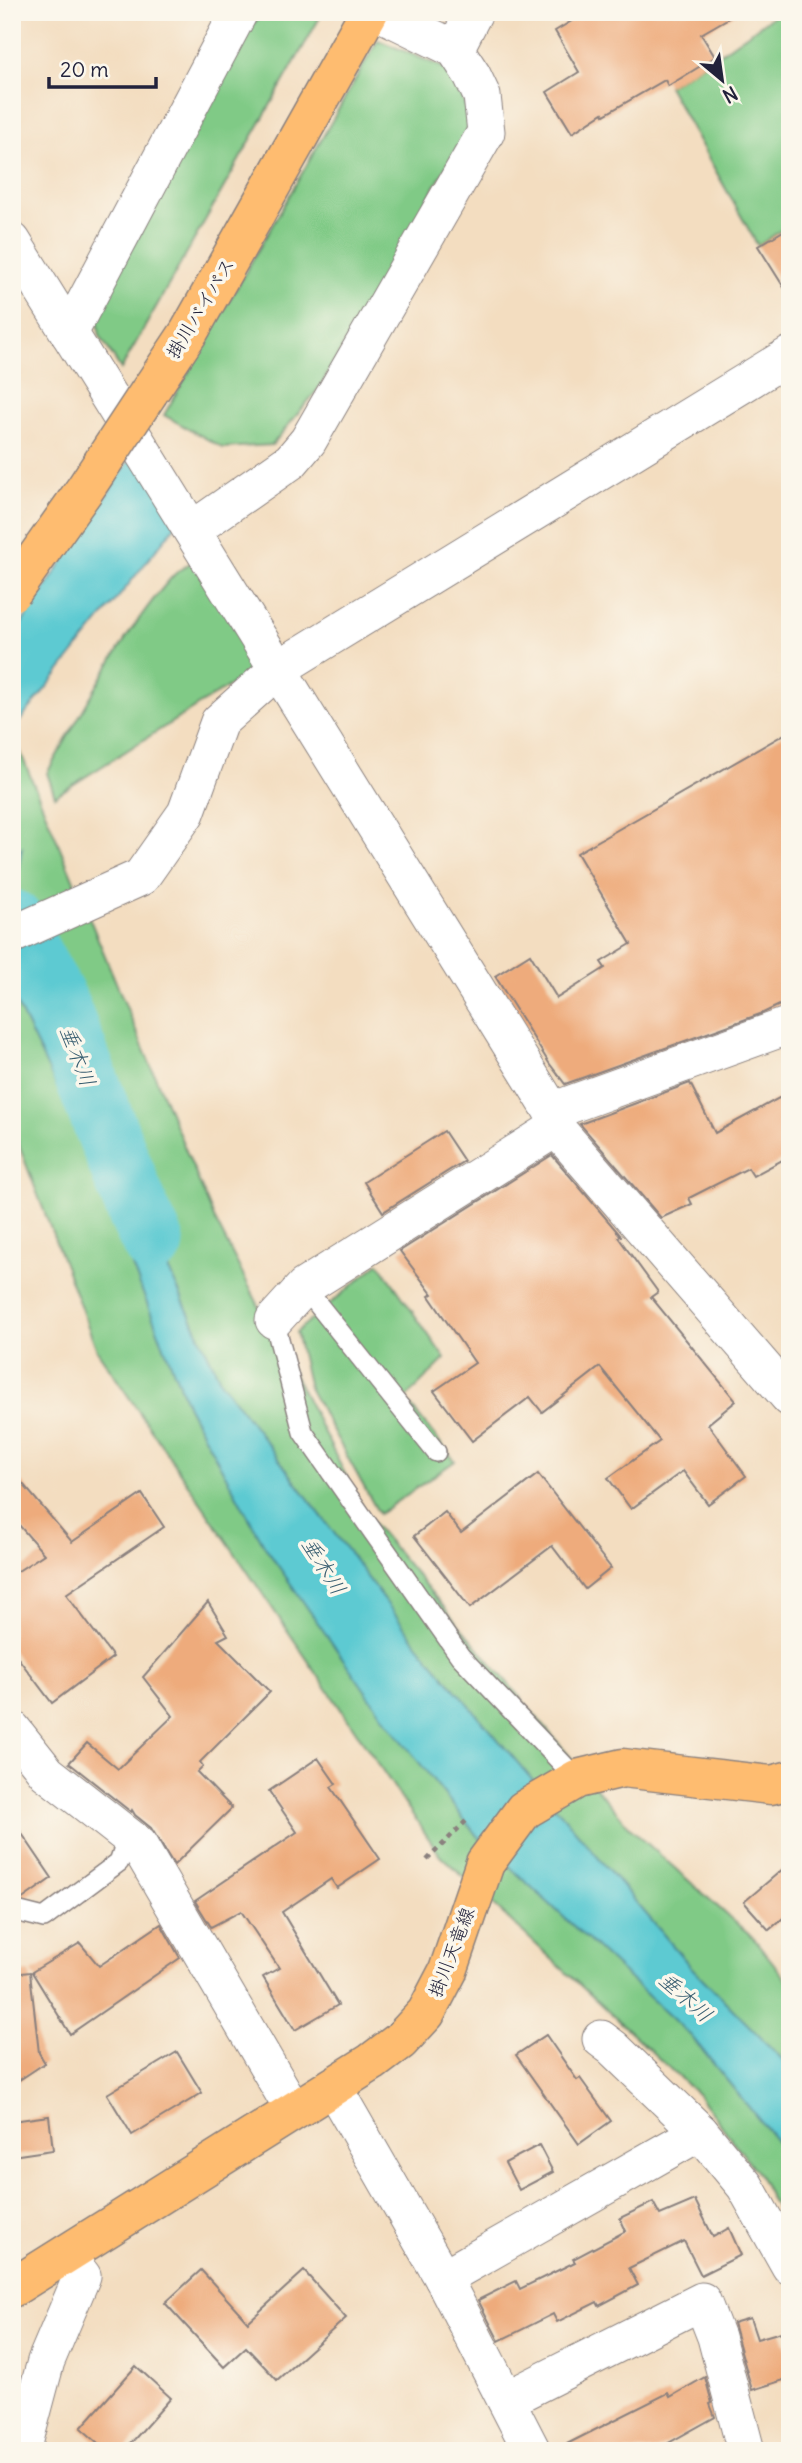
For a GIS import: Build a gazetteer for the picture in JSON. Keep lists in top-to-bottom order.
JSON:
{
  "streets": {
    "main road": ["掛川バイパス", "掛川天竜線"]
  },
  "water": ["垂木川"],
  "scale_bar": "20 m",
  "north": "bottom right"
}
